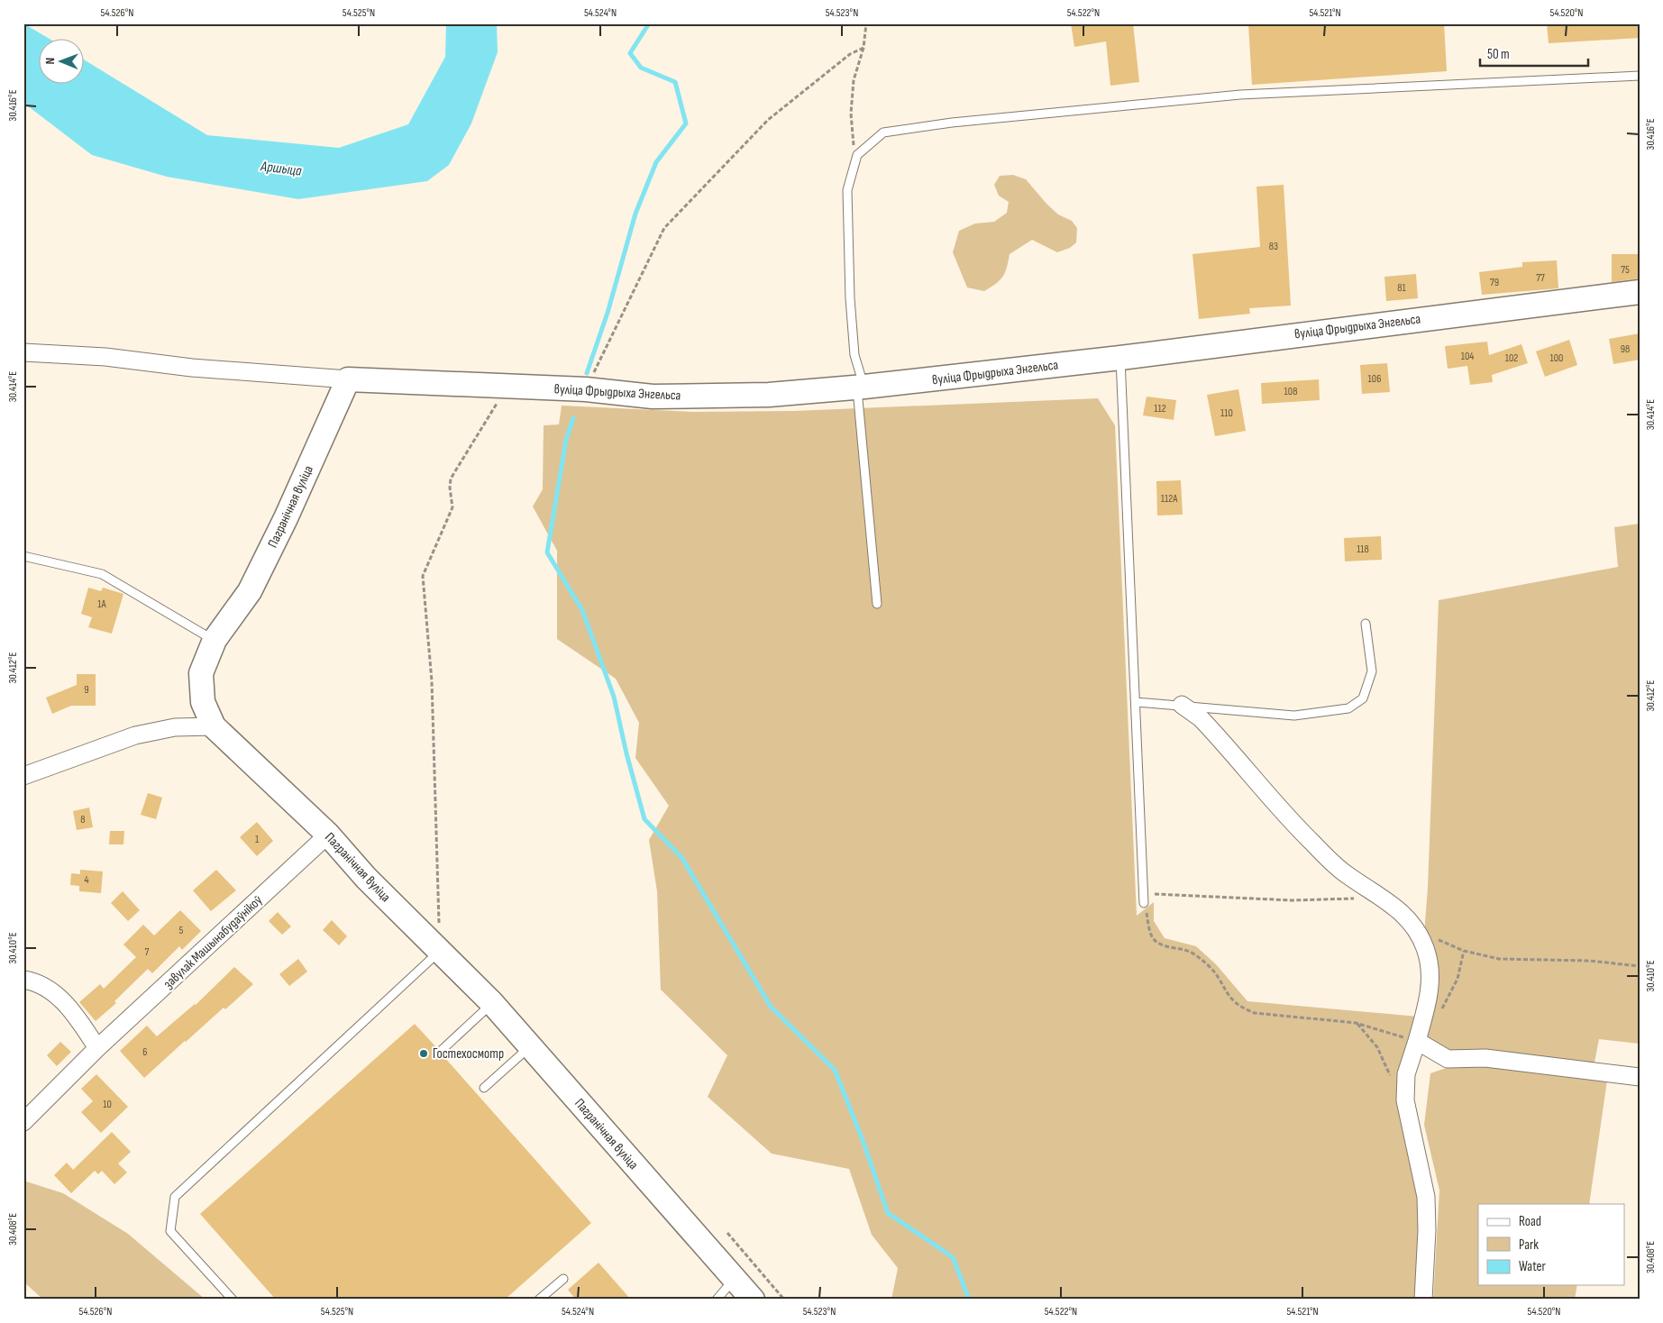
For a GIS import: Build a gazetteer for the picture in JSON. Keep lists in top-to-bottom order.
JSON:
{
  "streets": {
    "street": ["вуліца Фрыдрыха Энгельса", "Пагранічная вуліца", "завулак Машынабудаўнікоў"]
  },
  "crossings": [
    ["вуліца Фрыдрыха Энгельса", "Пагранічная вуліца"],
    ["Пагранічная вуліца", "завулак Машынабудаўнікоў"]
  ],
  "water": ["Аршыца"],
  "places": ["Гостехосмотр"],
  "house_numbers": [
    "83",
    "75",
    "77",
    "79",
    "81",
    "98",
    "104",
    "102",
    "100",
    "106",
    "108",
    "112",
    "110",
    "112А",
    "118",
    "1А",
    "9",
    "8",
    "1",
    "4",
    "5",
    "7",
    "6",
    "10"
  ],
  "legend": ["Road", "Park", "Water"],
  "scale_bar": "50 m",
  "north": "left",
  "coordinates": [
    "54.526°N",
    "54.525°N",
    "54.524°N",
    "54.523°N",
    "54.522°N",
    "54.521°N",
    "54.520°N",
    "30.416°E",
    "30.414°E",
    "30.412°E",
    "30.410°E",
    "30.408°E"
  ]
}
